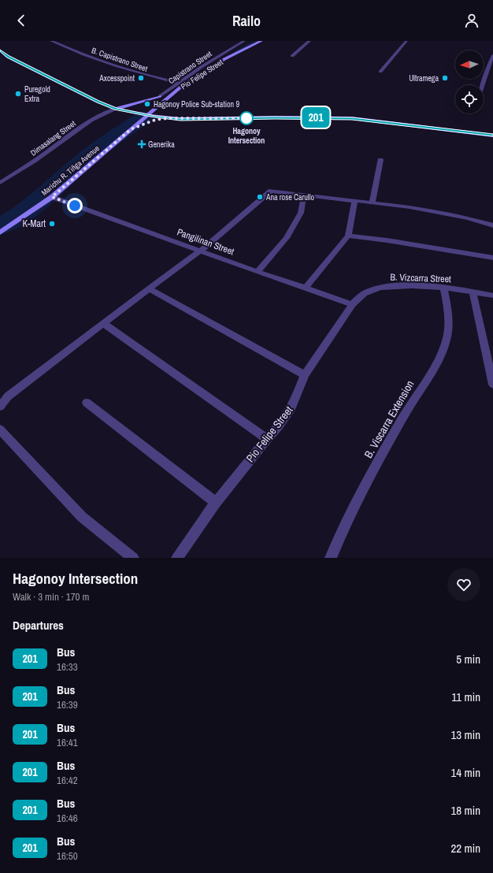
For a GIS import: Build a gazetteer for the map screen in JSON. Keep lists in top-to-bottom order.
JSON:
{
  "streets": {
    "main road": ["Pio Felipe Street", "Marichu R. Tiñga Avenue"],
    "street": [
      "B. Capistrano Street",
      "Capistrano Street",
      "Dimasalang Street",
      "Pangilinan Street",
      "B. Vizcarra Street",
      "B. Viscarra Extension"
    ]
  },
  "crossings": [
    ["B. Capistrano Street", "Capistrano Street"],
    ["B. Capistrano Street", "Pio Felipe Street"],
    ["Pio Felipe Street", "Marichu R. Tiñga Avenue"],
    ["Pio Felipe Street", "Pangilinan Street"],
    ["Pio Felipe Street", "B. Vizcarra Street"],
    ["Marichu R. Tiñga Avenue", "Pangilinan Street"],
    ["Pangilinan Street", "B. Vizcarra Street"],
    ["B. Vizcarra Street", "B. Viscarra Extension"]
  ],
  "places": {
    "other": [
      "Axcesspoint",
      "Ultramega",
      "Puregold Extra",
      "Hagonoy Police Sub-station 9",
      "Hagonoy Intersection",
      "Ana rose Carullo",
      "K-Mart"
    ],
    "health": ["Generika"]
  },
  "lines": ["bus line 201"],
  "north": "left",
  "page": {
    "header": "Railo",
    "on_map": "201",
    "heading": [
      ["Hagonoy Intersection", "Walk · 3 min · 170 m"],
      "Departures"
    ],
    "list": [
      {
        "mark": "201",
        "name": "Bus",
        "note": "16:33",
        "value": "5 min"
      },
      {
        "mark": "201",
        "name": "Bus",
        "note": "16:39",
        "value": "11 min"
      },
      {
        "mark": "201",
        "name": "Bus",
        "note": "16:41",
        "value": "13 min"
      },
      {
        "mark": "201",
        "name": "Bus",
        "note": "16:42",
        "value": "14 min"
      },
      {
        "mark": "201",
        "name": "Bus",
        "note": "16:46",
        "value": "18 min"
      },
      {
        "mark": "201",
        "name": "Bus",
        "note": "16:50",
        "value": "22 min"
      }
    ]
  }
}
